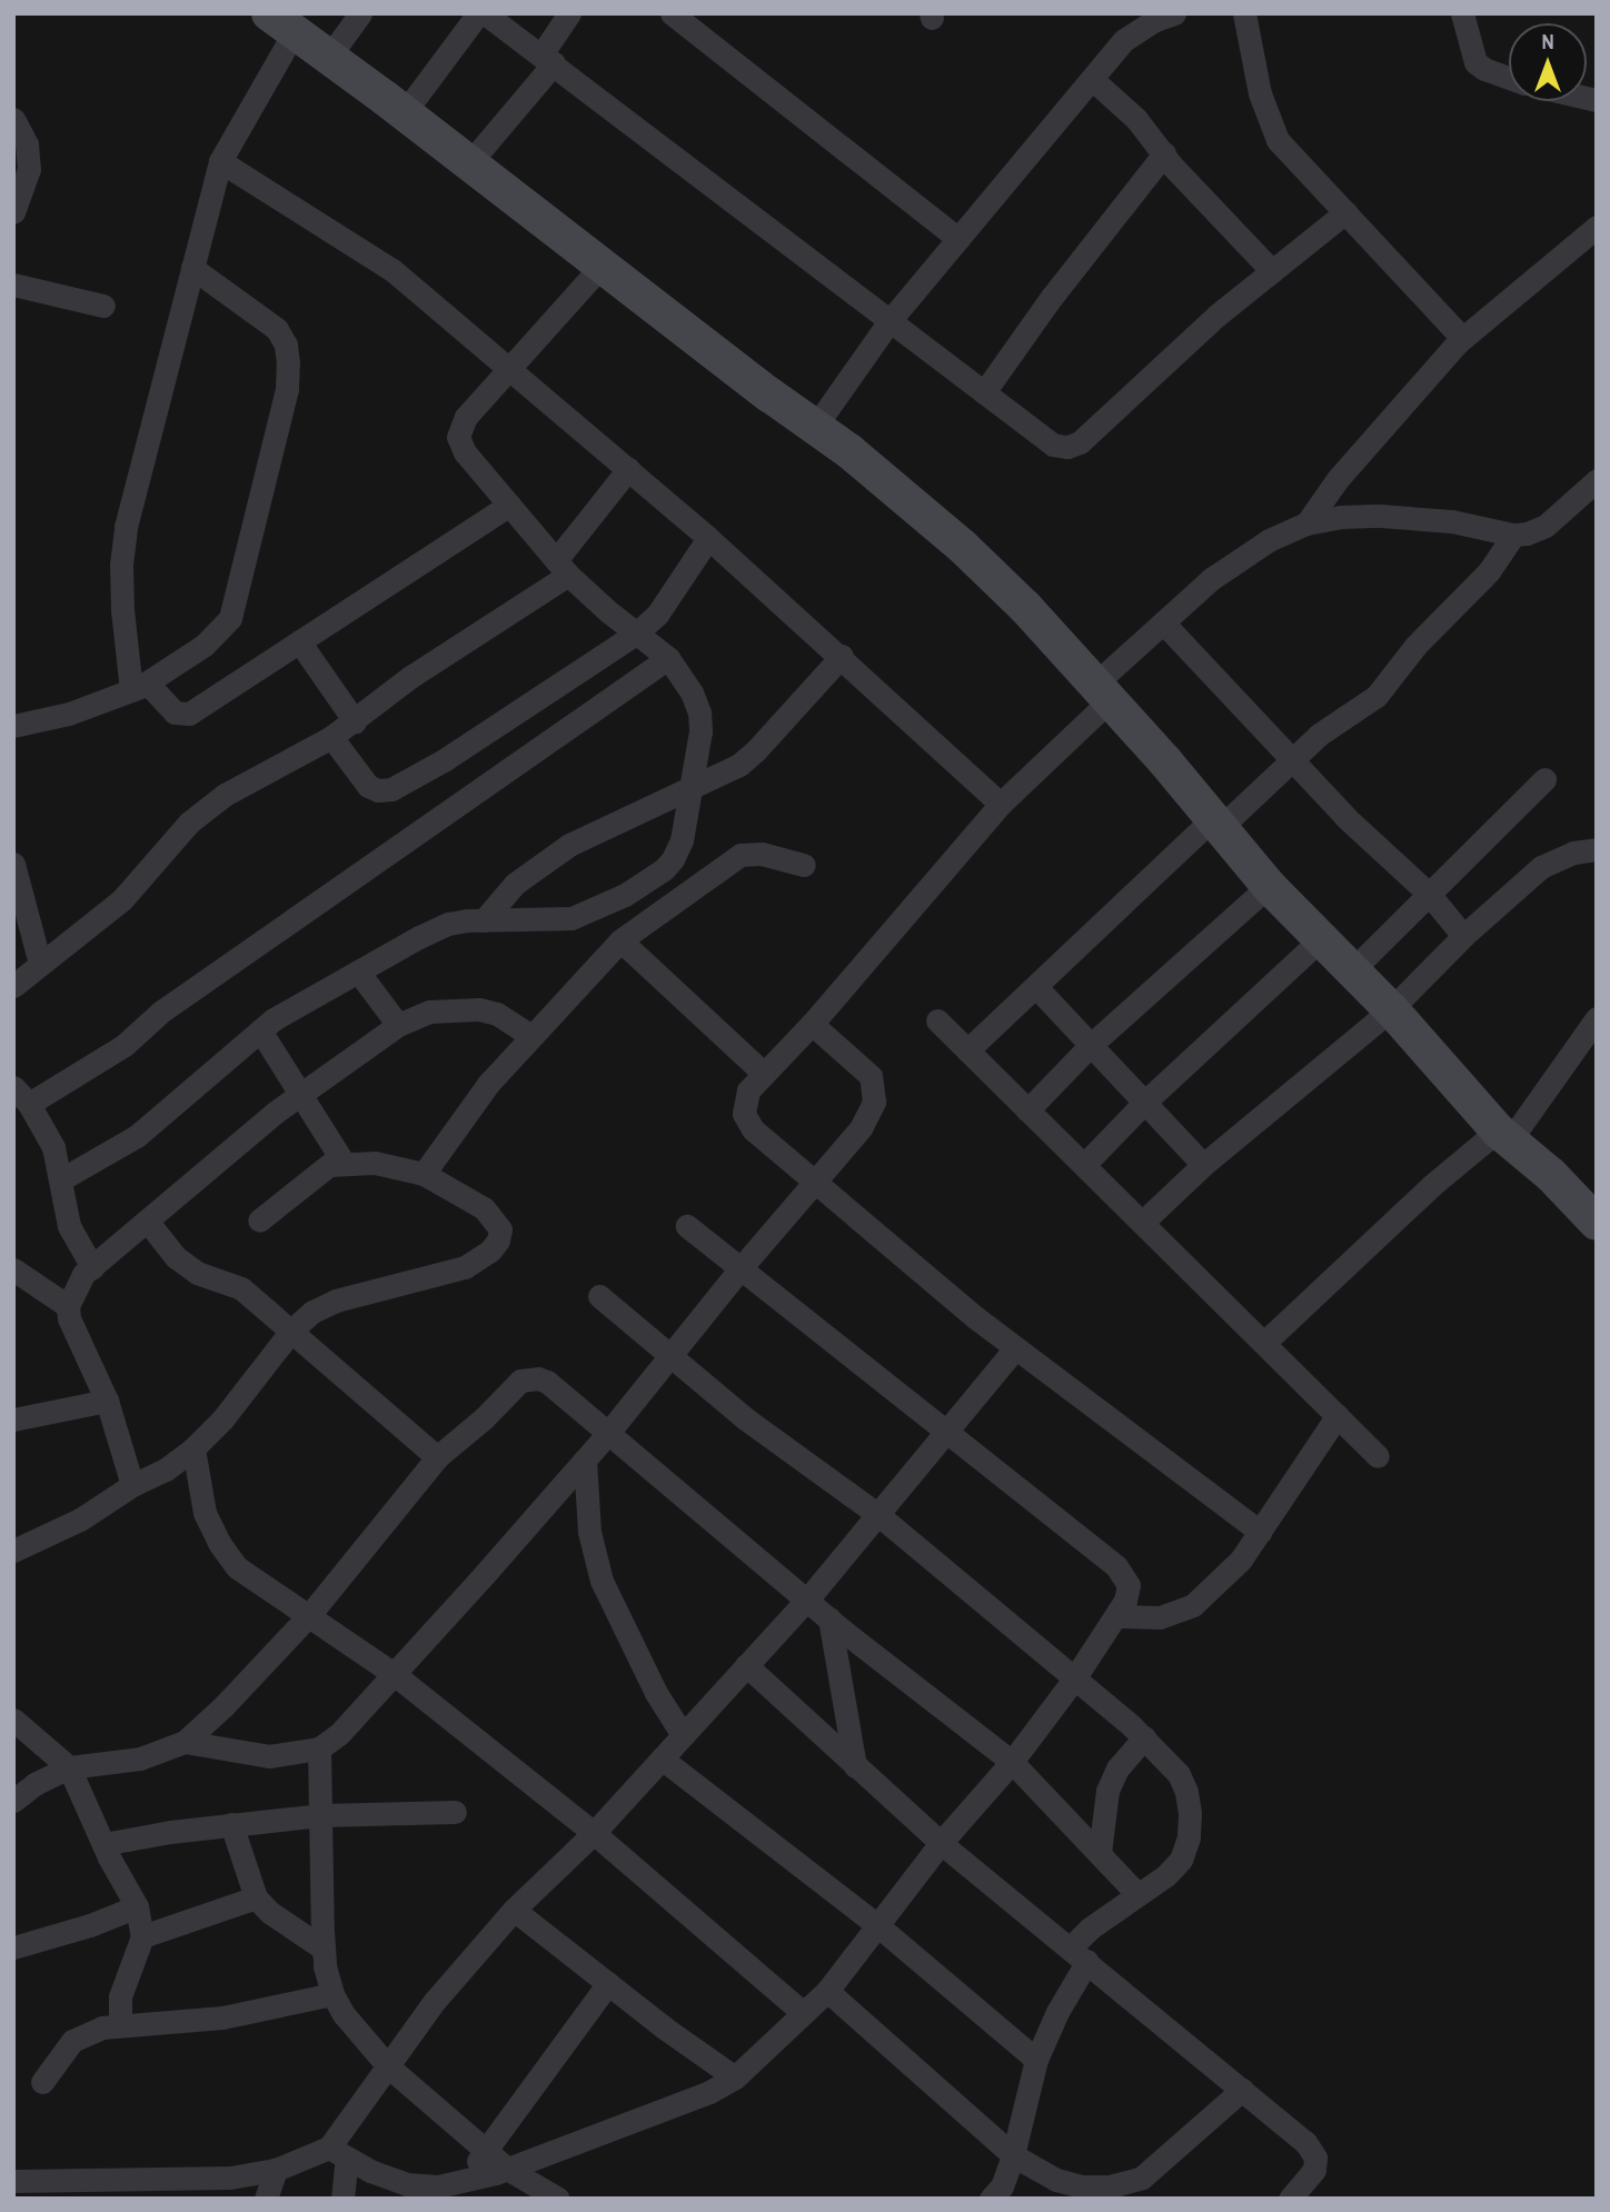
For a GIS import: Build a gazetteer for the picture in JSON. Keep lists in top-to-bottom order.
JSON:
{
  "north": "top"
}
